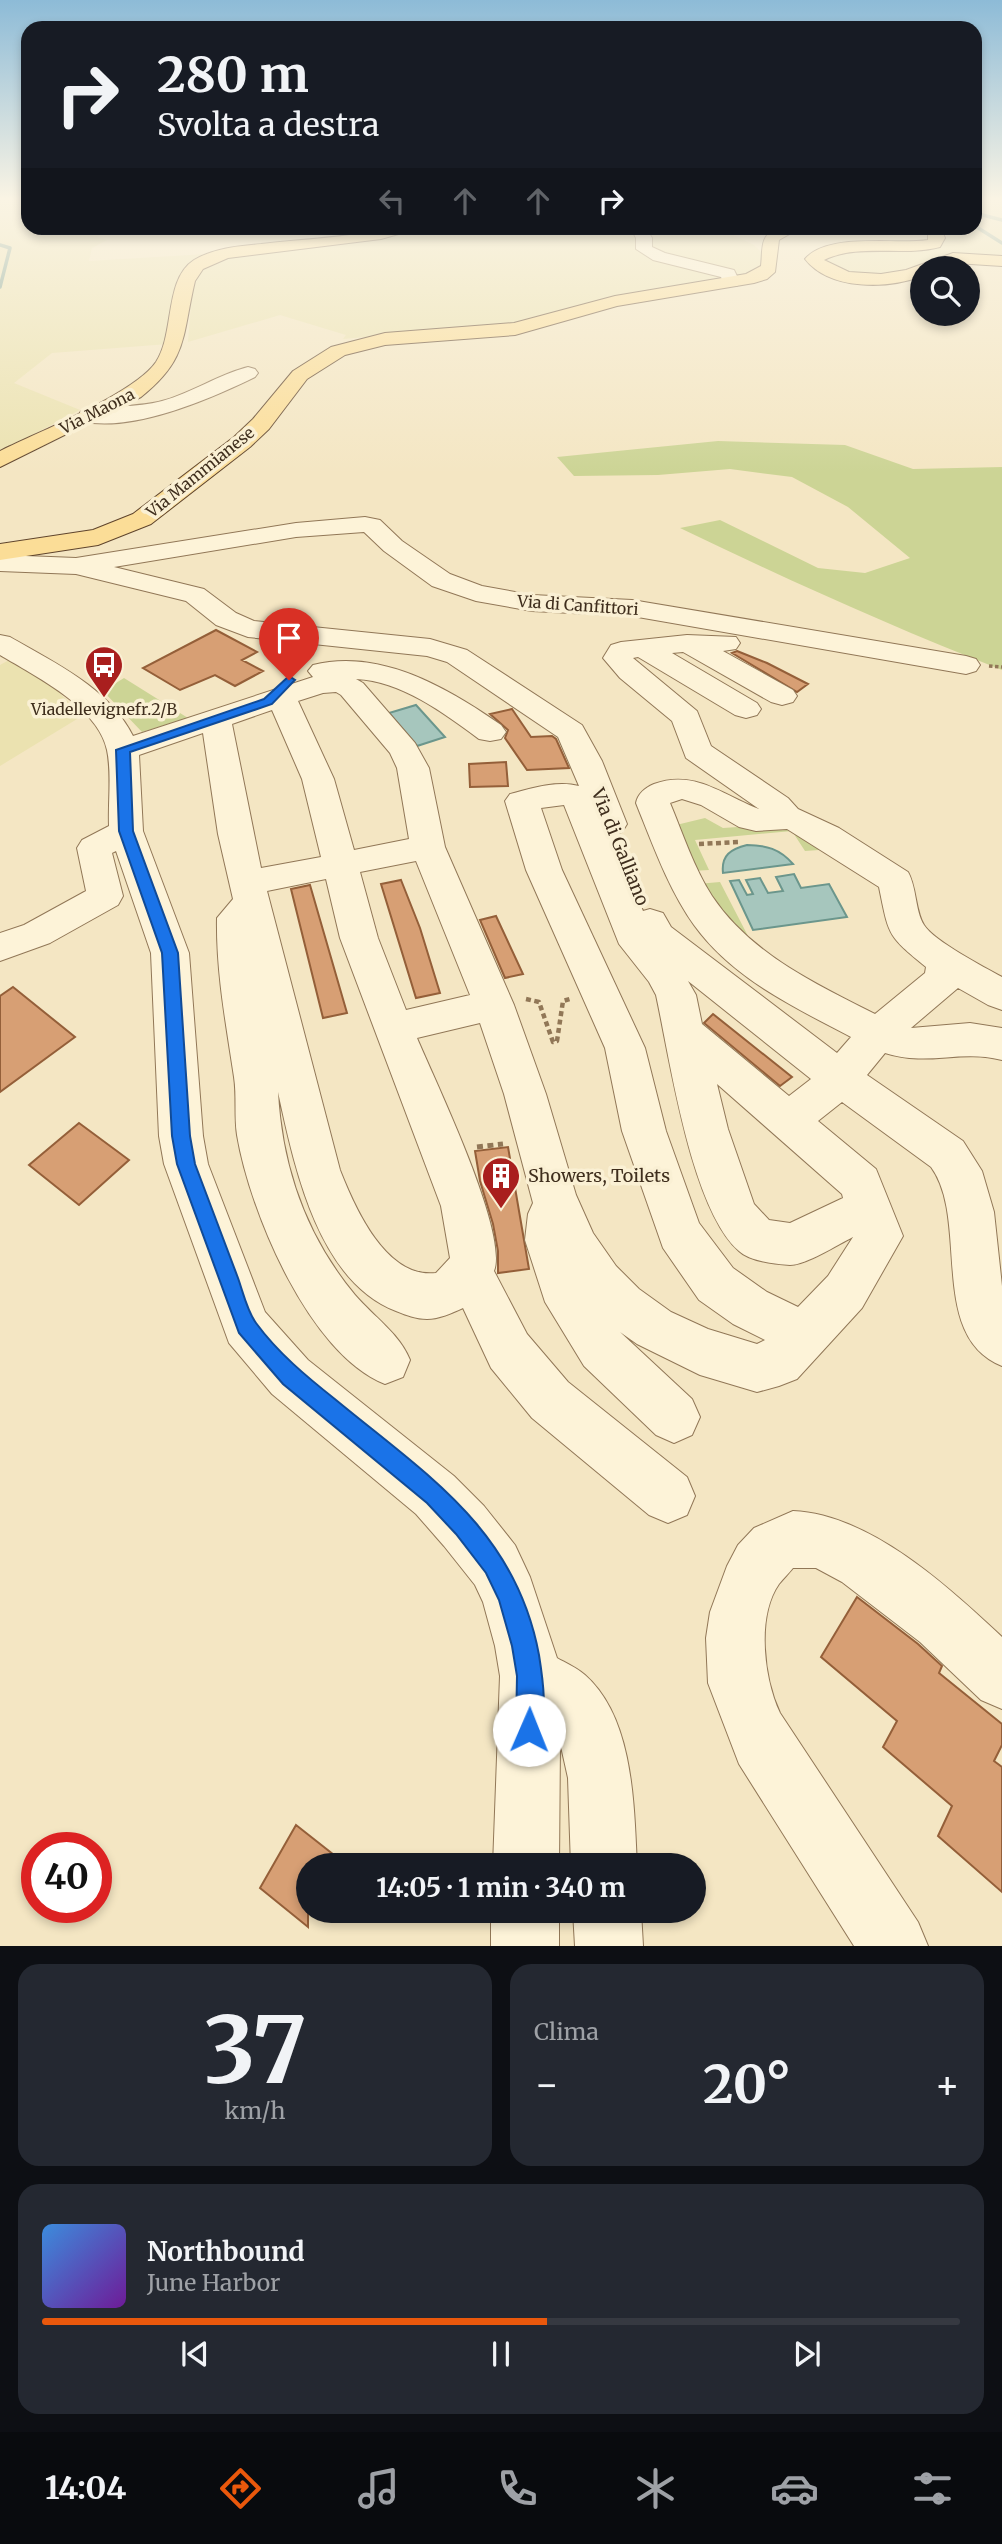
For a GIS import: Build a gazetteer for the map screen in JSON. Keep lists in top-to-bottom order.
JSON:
{
  "streets": {
    "main road": ["Via Maona", "Via Mammianese"],
    "street": ["Via di Canfittori", "Via di Galliano"]
  },
  "crossings": [
    ["Via di Canfittori", "Via di Galliano"]
  ],
  "places": {
    "bus stop": ["Viadellevignefr.2/B"],
    "building": ["Showers, Toilets"]
  },
  "page": {
    "turn": ["280 m", "Svolta a destra"],
    "limit": "40",
    "trip": "14:05 · 1 min · 340 m",
    "tile": [
      ["37", "km/h"],
      "Clima"
    ],
    "heat": ["−", "20°", "+"],
    "song": ["Northbound", "June Harbor"],
    "tabs": "14:04"
  }
}
